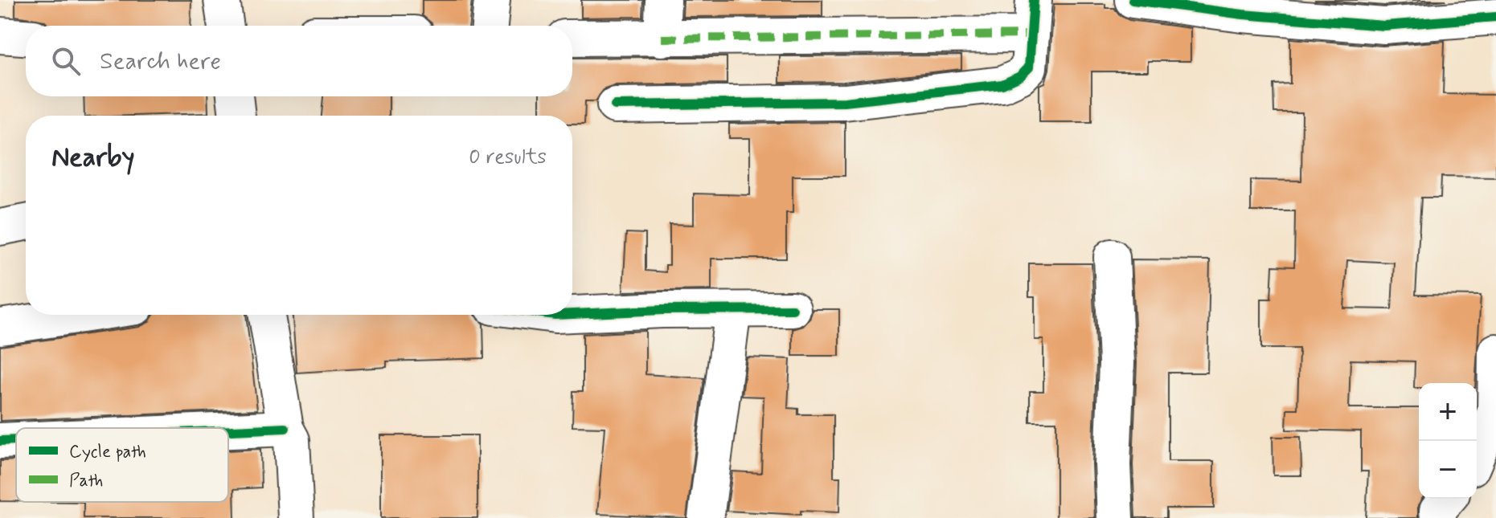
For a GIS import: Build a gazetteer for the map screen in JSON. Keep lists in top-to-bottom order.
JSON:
{
  "legend": ["Cycle path", "Path"],
  "page": {
    "search": "Search here",
    "heading": ["Nearby", "0 results"],
    "map_buttons": ["+", "−"]
  }
}
